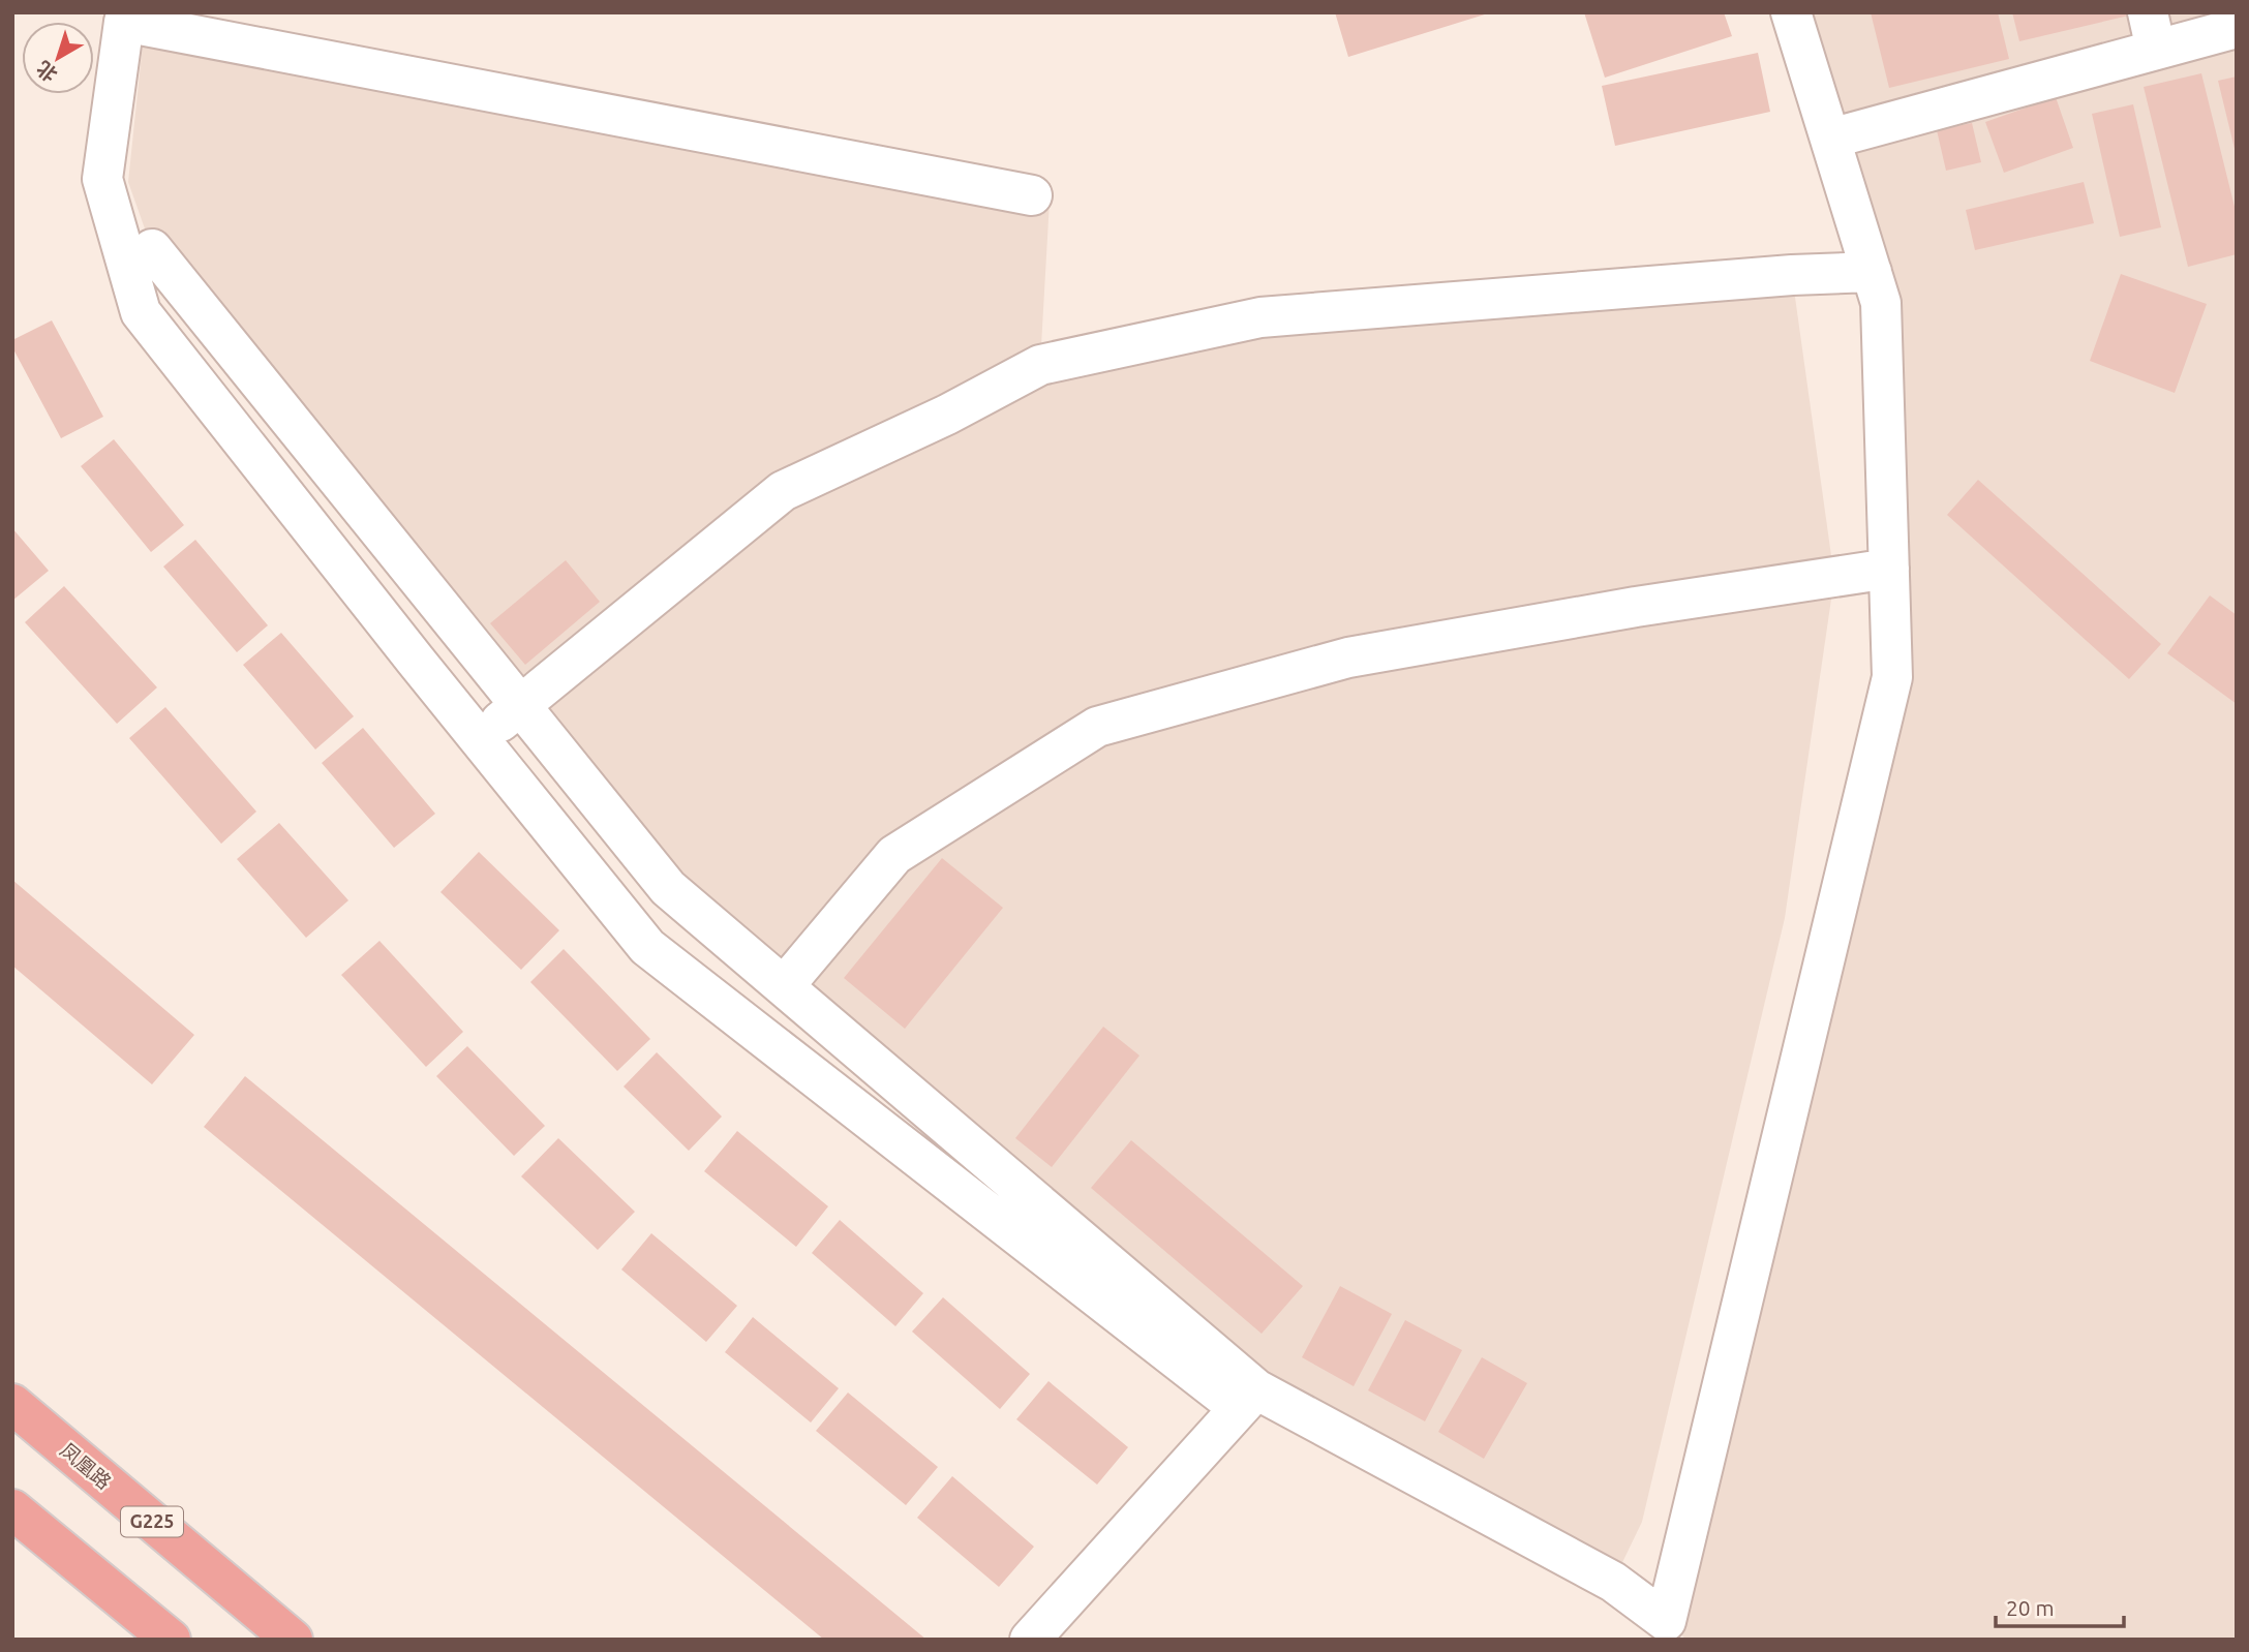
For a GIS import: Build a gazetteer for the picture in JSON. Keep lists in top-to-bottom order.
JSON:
{
  "streets": {
    "highway": ["凤凰路", "G225"]
  },
  "scale_bar": "20 m",
  "north": "bottom left"
}
